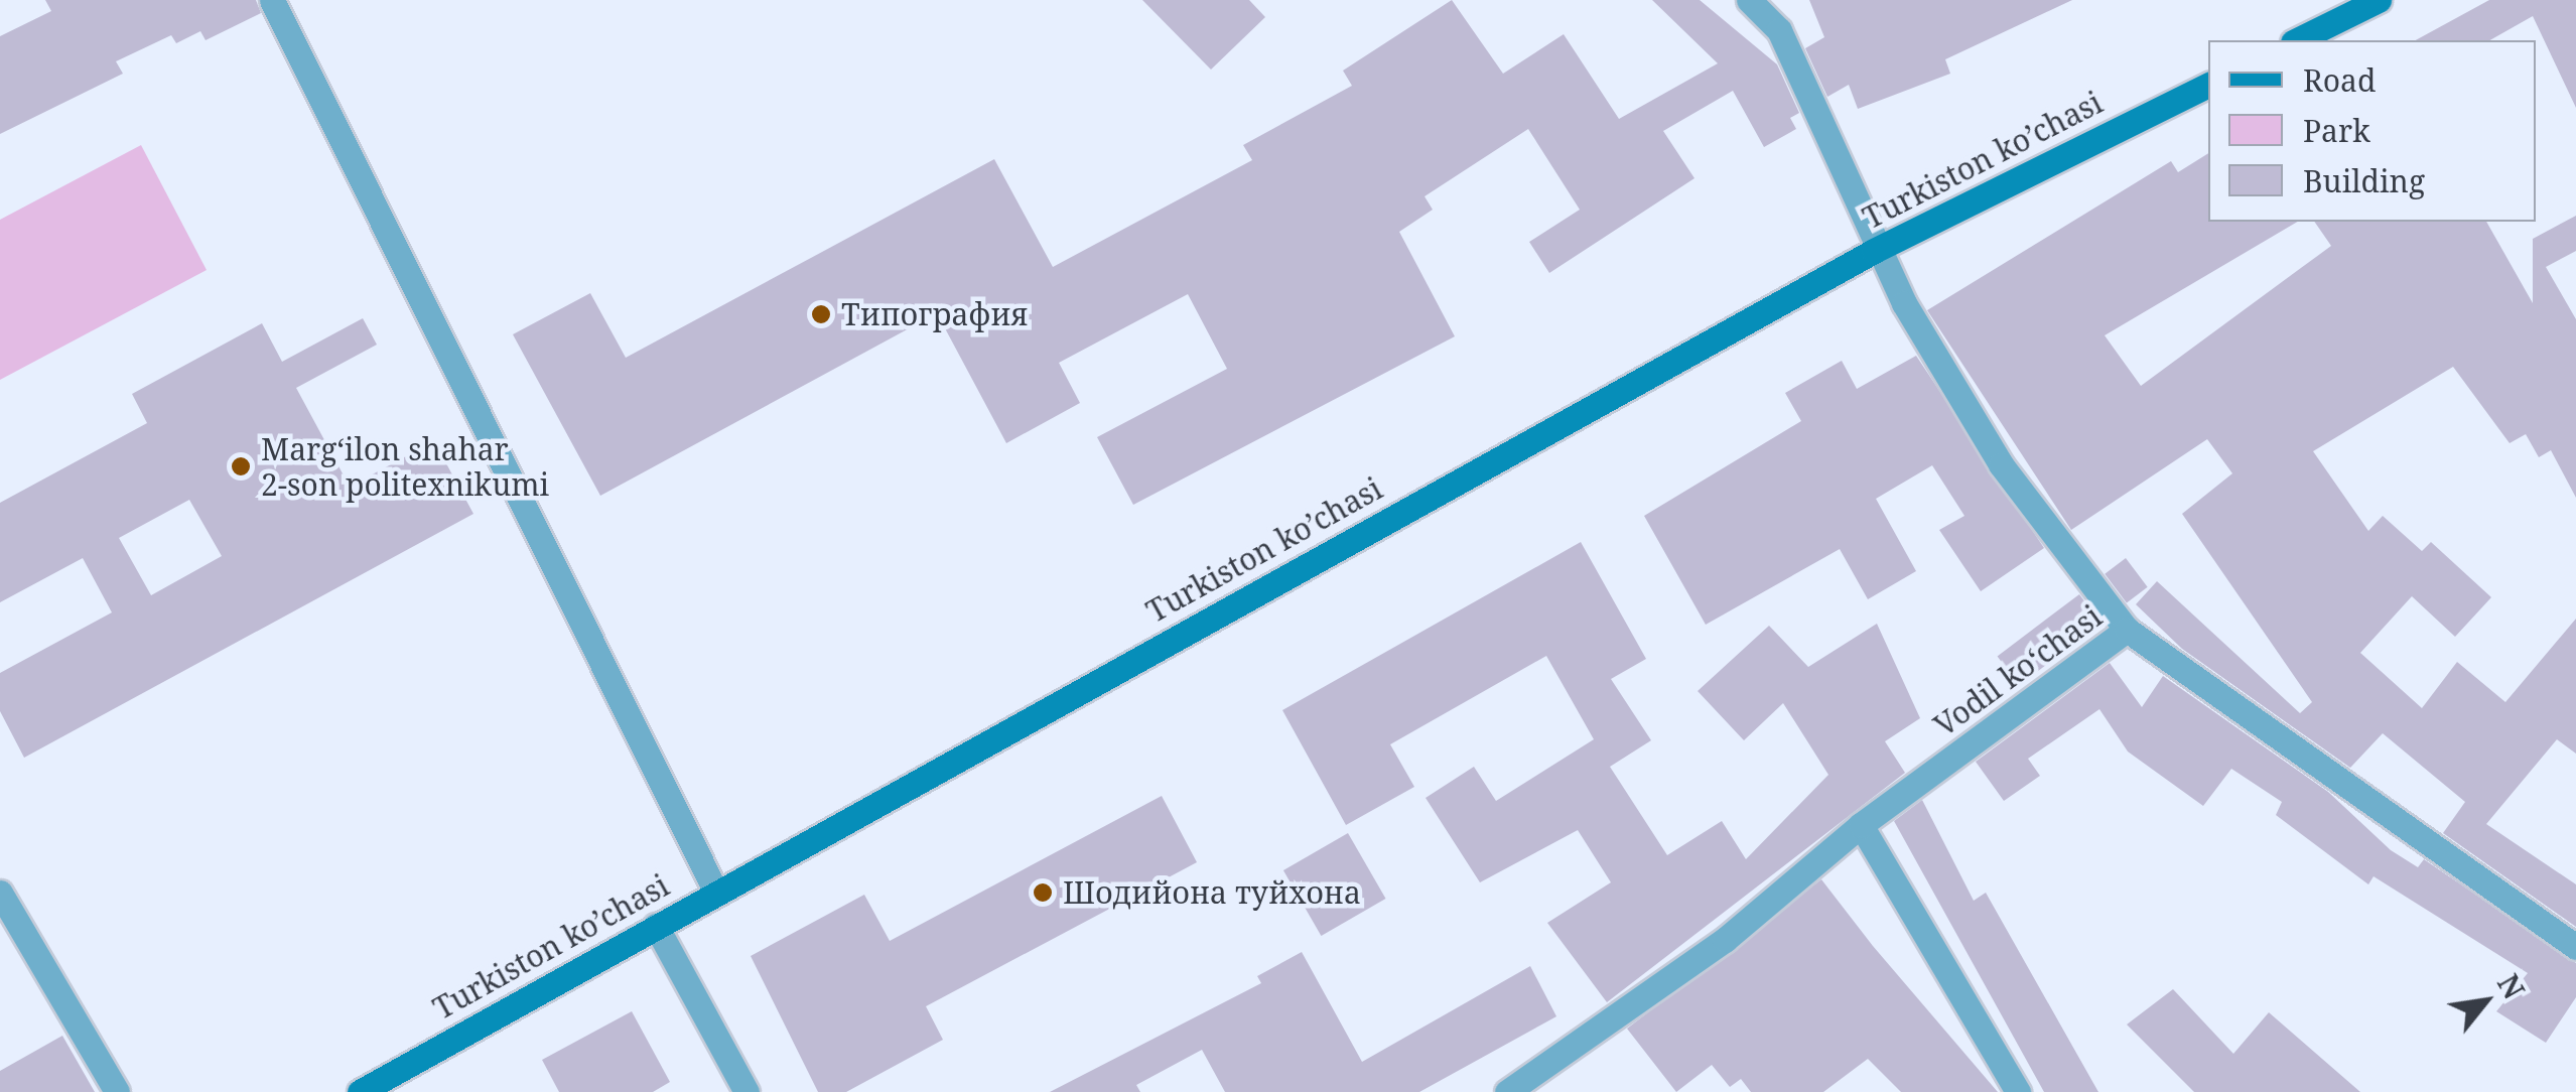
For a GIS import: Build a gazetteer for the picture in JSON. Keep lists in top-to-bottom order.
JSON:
{
  "streets": {
    "main road": ["Turkiston ko’chasi"],
    "street": ["Vodil koʻchasi"]
  },
  "places": ["Типография", "Margʻilon shahar 2-son politexnikumi", "Шодийона туйхона"],
  "legend": ["Road", "Park", "Building"],
  "north": "top right"
}
